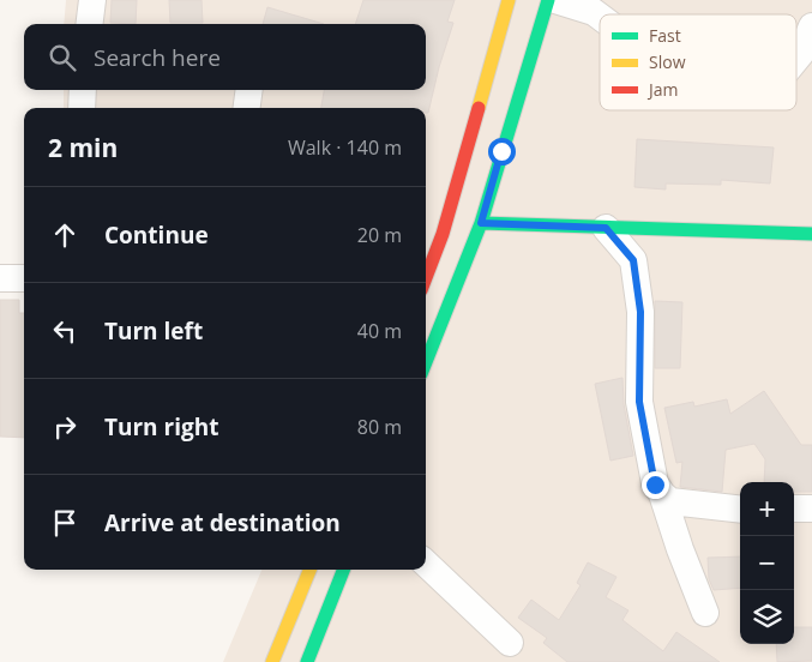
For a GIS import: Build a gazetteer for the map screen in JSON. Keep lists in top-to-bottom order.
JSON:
{
  "legend": ["Fast", "Slow", "Jam"],
  "page": {
    "search": "Search here",
    "heading": ["2 min", "Walk · 140 m"],
    "list": [
      ["Continue", "20 m"],
      ["Turn left", "40 m"],
      ["Turn right", "80 m"],
      "Arrive at destination"
    ],
    "map_buttons": ["+", "−"]
  }
}
